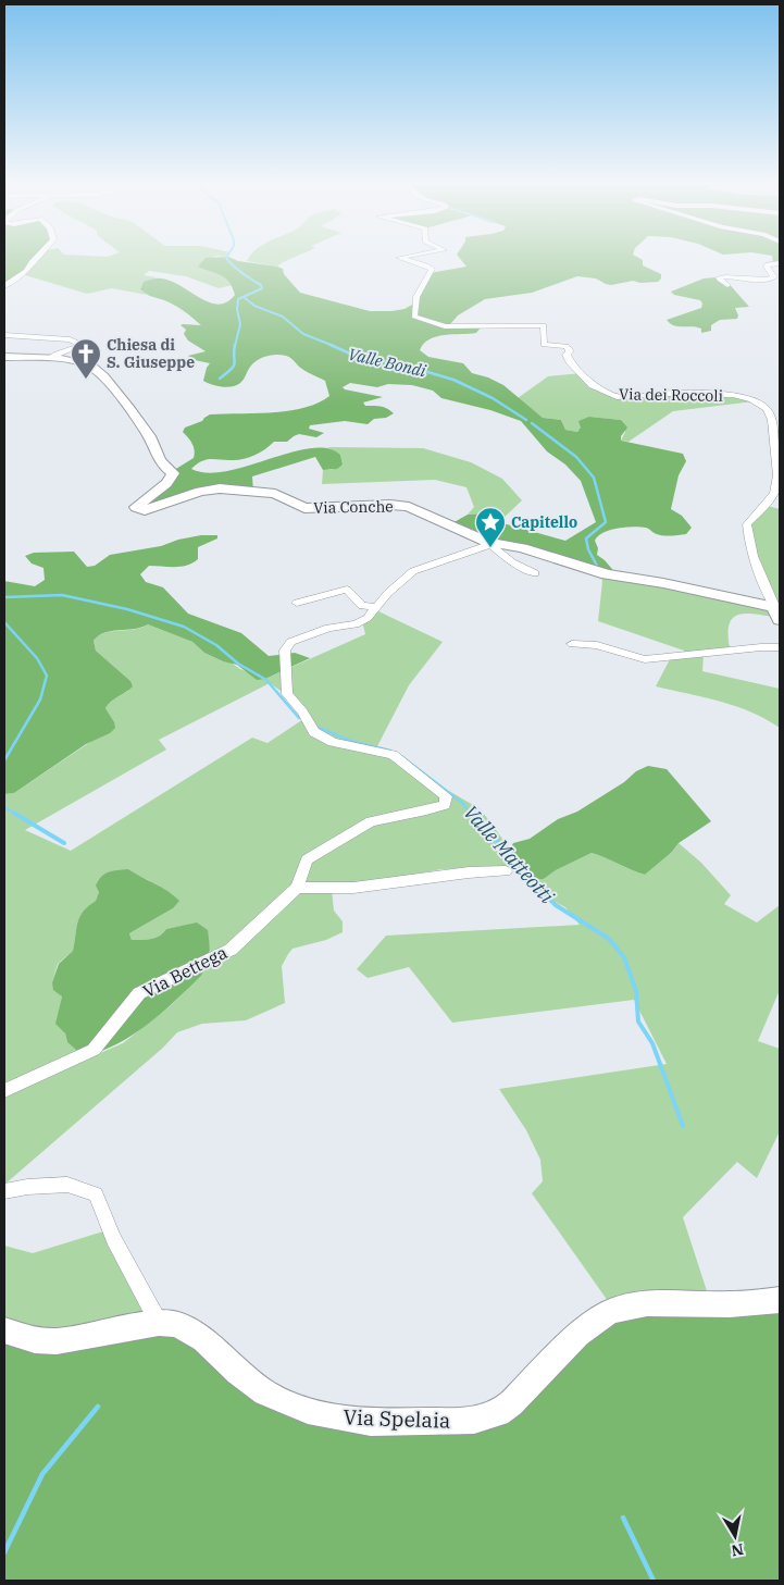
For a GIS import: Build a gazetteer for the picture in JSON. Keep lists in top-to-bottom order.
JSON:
{
  "streets": {
    "street": [
      "Via dei Roccoli",
      "Via Conche",
      "Via Bettega",
      "Via Spelaia"
    ]
  },
  "crossings": [
    ["Via dei Roccoli", "Via Conche"],
    ["Via Conche", "Via Bettega"]
  ],
  "water": ["Valle Bondi", "Valle Matteotti"],
  "places": {
    "church": ["Chiesa di S. Giuseppe"],
    "place": ["Capitello"]
  },
  "north": "bottom"
}
